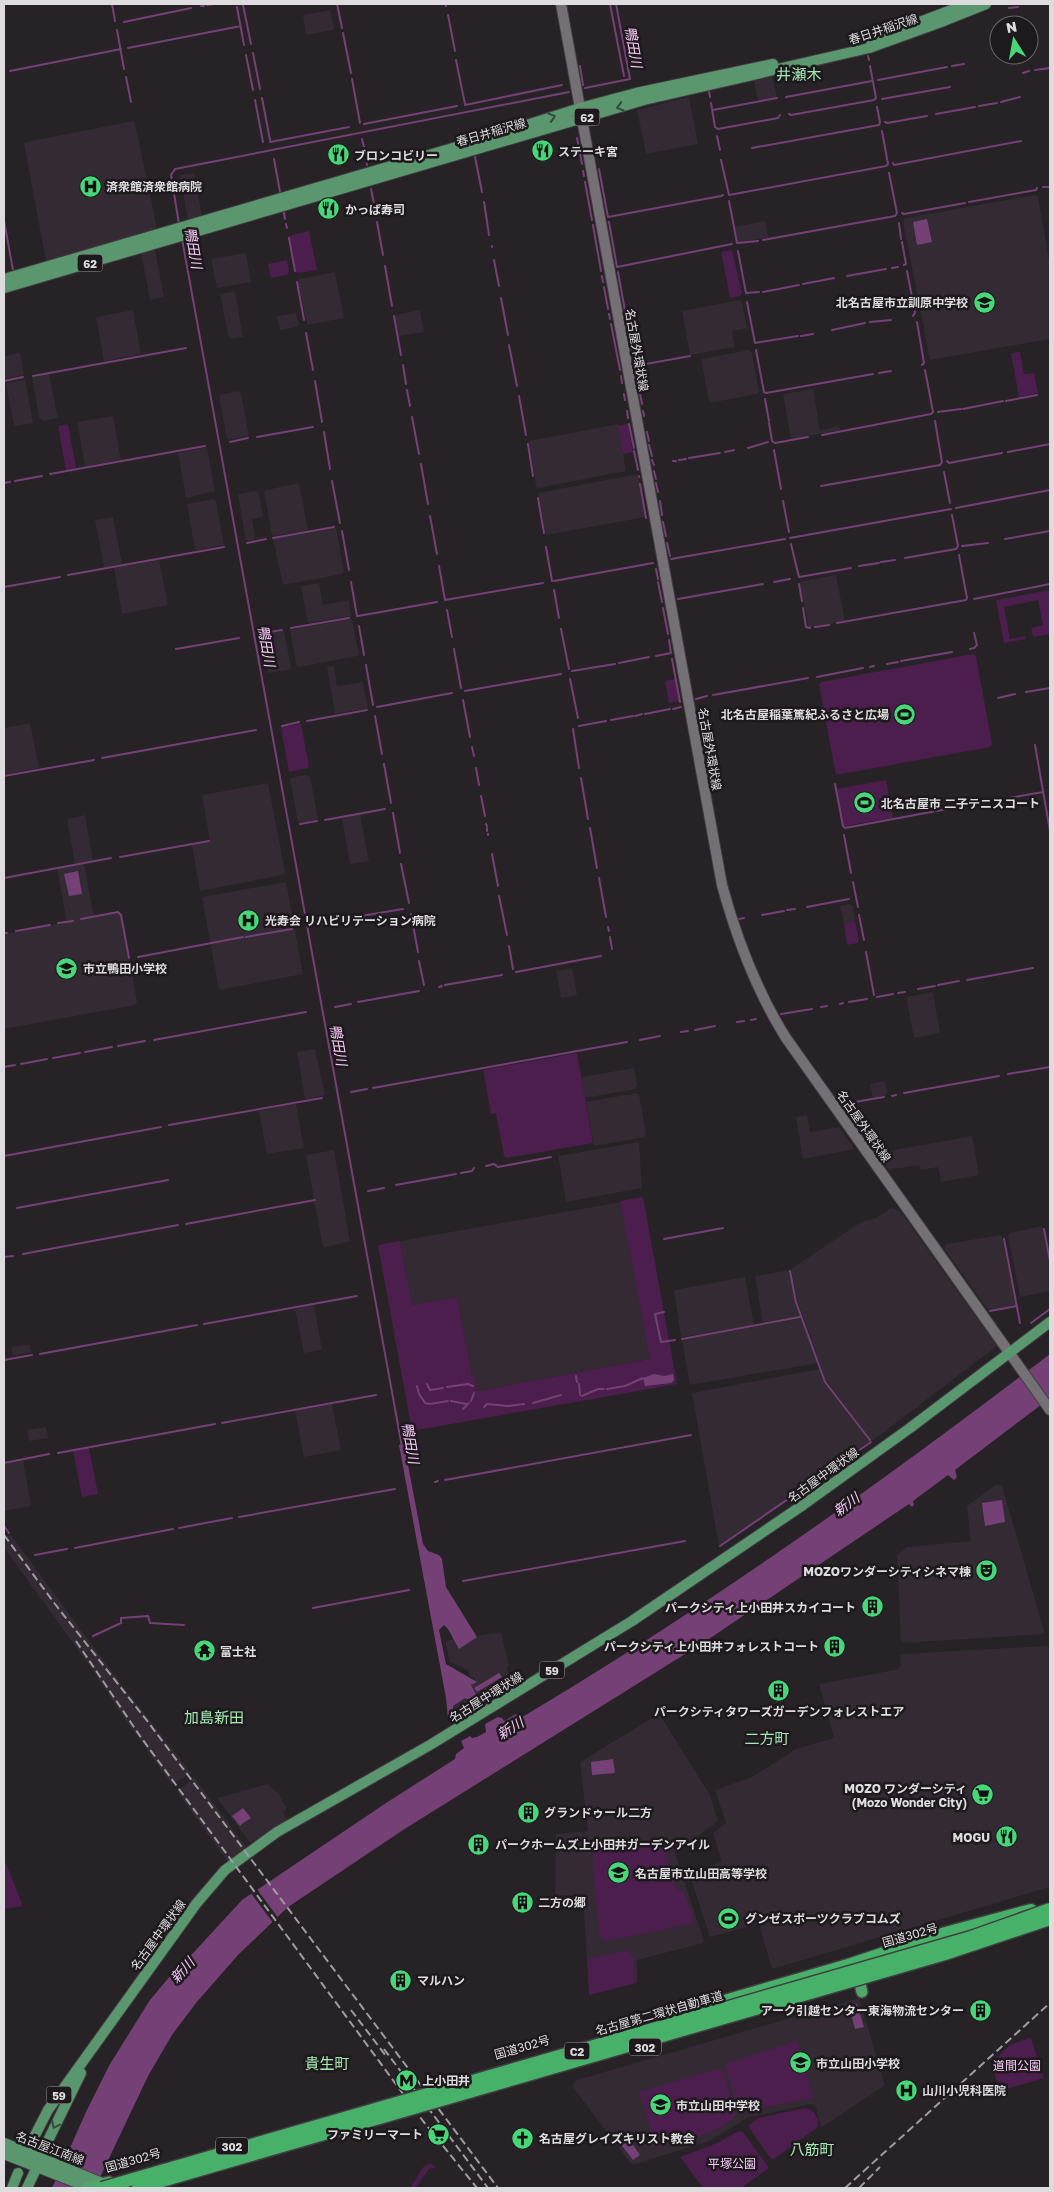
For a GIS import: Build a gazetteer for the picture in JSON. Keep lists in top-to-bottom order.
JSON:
{
  "streets": {
    "highway": [
      "国道302号",
      "名古屋第二環状自動車道",
      "302",
      "C2"
    ],
    "main road": [
      "春日井稲沢線",
      "62",
      "名古屋外環状線",
      "名古屋中環状線",
      "59",
      "名古屋江南線"
    ]
  },
  "crossings": [
    ["春日井稲沢線", "名古屋外環状線"],
    ["名古屋外環状線", "名古屋中環状線"],
    ["国道302号", "名古屋第二環状自動車道"],
    ["国道302号", "名古屋江南線"],
    ["名古屋第二環状自動車道", "302"]
  ],
  "districts": [
    "井瀬木",
    "加島新田",
    "二方町",
    "貴生町",
    "八筋町"
  ],
  "water": ["鴨田川", "新川"],
  "parks": ["道間公園", "平塚公園"],
  "places": {
    "restaurant": [
      "ステーキ宮",
      "ブロンコビリー",
      "かっぱ寿司",
      "MOGU"
    ],
    "hospital": ["済衆館済衆館病院", "光寿会 リハビリテーション病院", "山川小児科医院"],
    "school or university": [
      "北名古屋市立訓原中学校",
      "市立鴨田小学校",
      "名古屋市立山田高等学校",
      "市立山田小学校",
      "市立山田中学校"
    ],
    "sports": ["北名古屋稲葉篤紀ふるさと広場", "北名古屋市 二子テニスコート", "グンゼスポーツクラブコムズ"],
    "theatre": ["MOZOワンダーシティシネマ棟"],
    "building": [
      "パークシティ上小田井スカイコート",
      "パークシティ上小田井フォレストコート",
      "パークシティタワーズガーデンフォレストエア",
      "グランドゥール二方",
      "パークホームズ上小田井ガーデンアイル",
      "二方の郷",
      "マルハン",
      "アーク引越センター東海物流センター"
    ],
    "temple": ["富士社"],
    "supermarket": ["MOZO ワンダーシティ (Mozo Wonder City)", "ファミリーマート"],
    "metro station": ["上小田井"],
    "church": ["名古屋グレイズキリスト教会"]
  },
  "north": "top"
}
